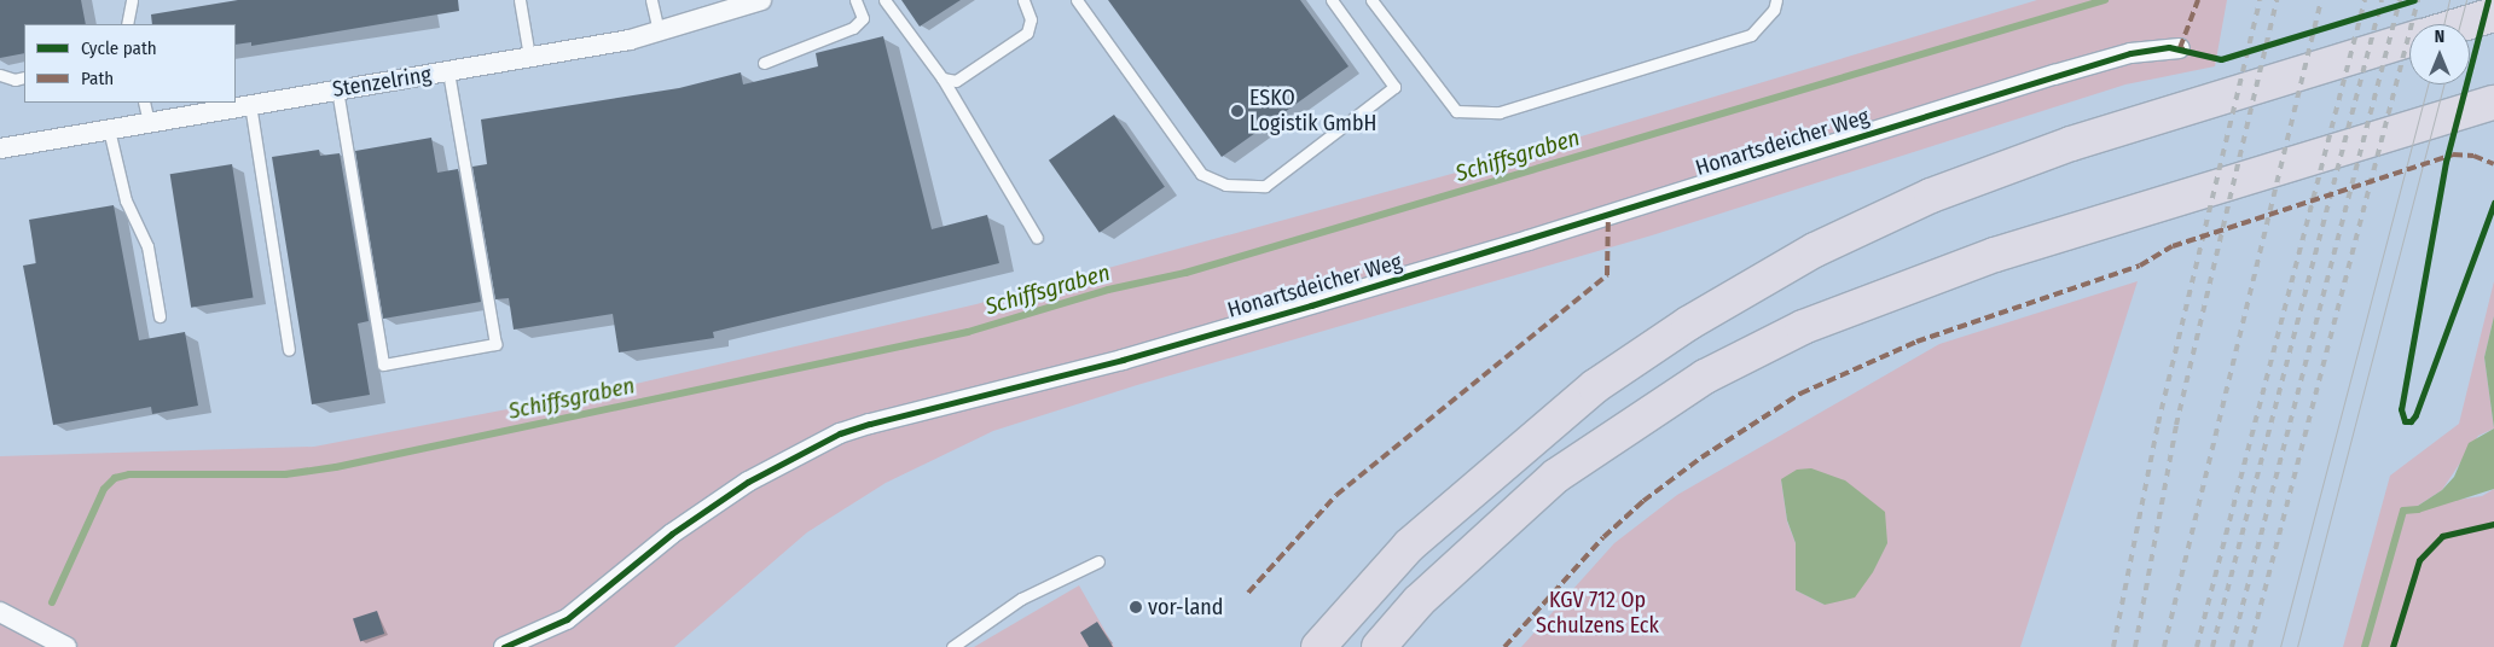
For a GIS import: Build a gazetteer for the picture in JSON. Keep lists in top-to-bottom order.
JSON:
{
  "streets": {
    "street": ["Stenzelring", "Honartsdeicher Weg"]
  },
  "water": ["Schiffsgraben"],
  "parks": ["KGV 712 Op Schulzens Eck"],
  "places": ["ESKO Logistik GmbH", "vor-land"],
  "legend": ["Cycle path", "Path"],
  "north": "top"
}
